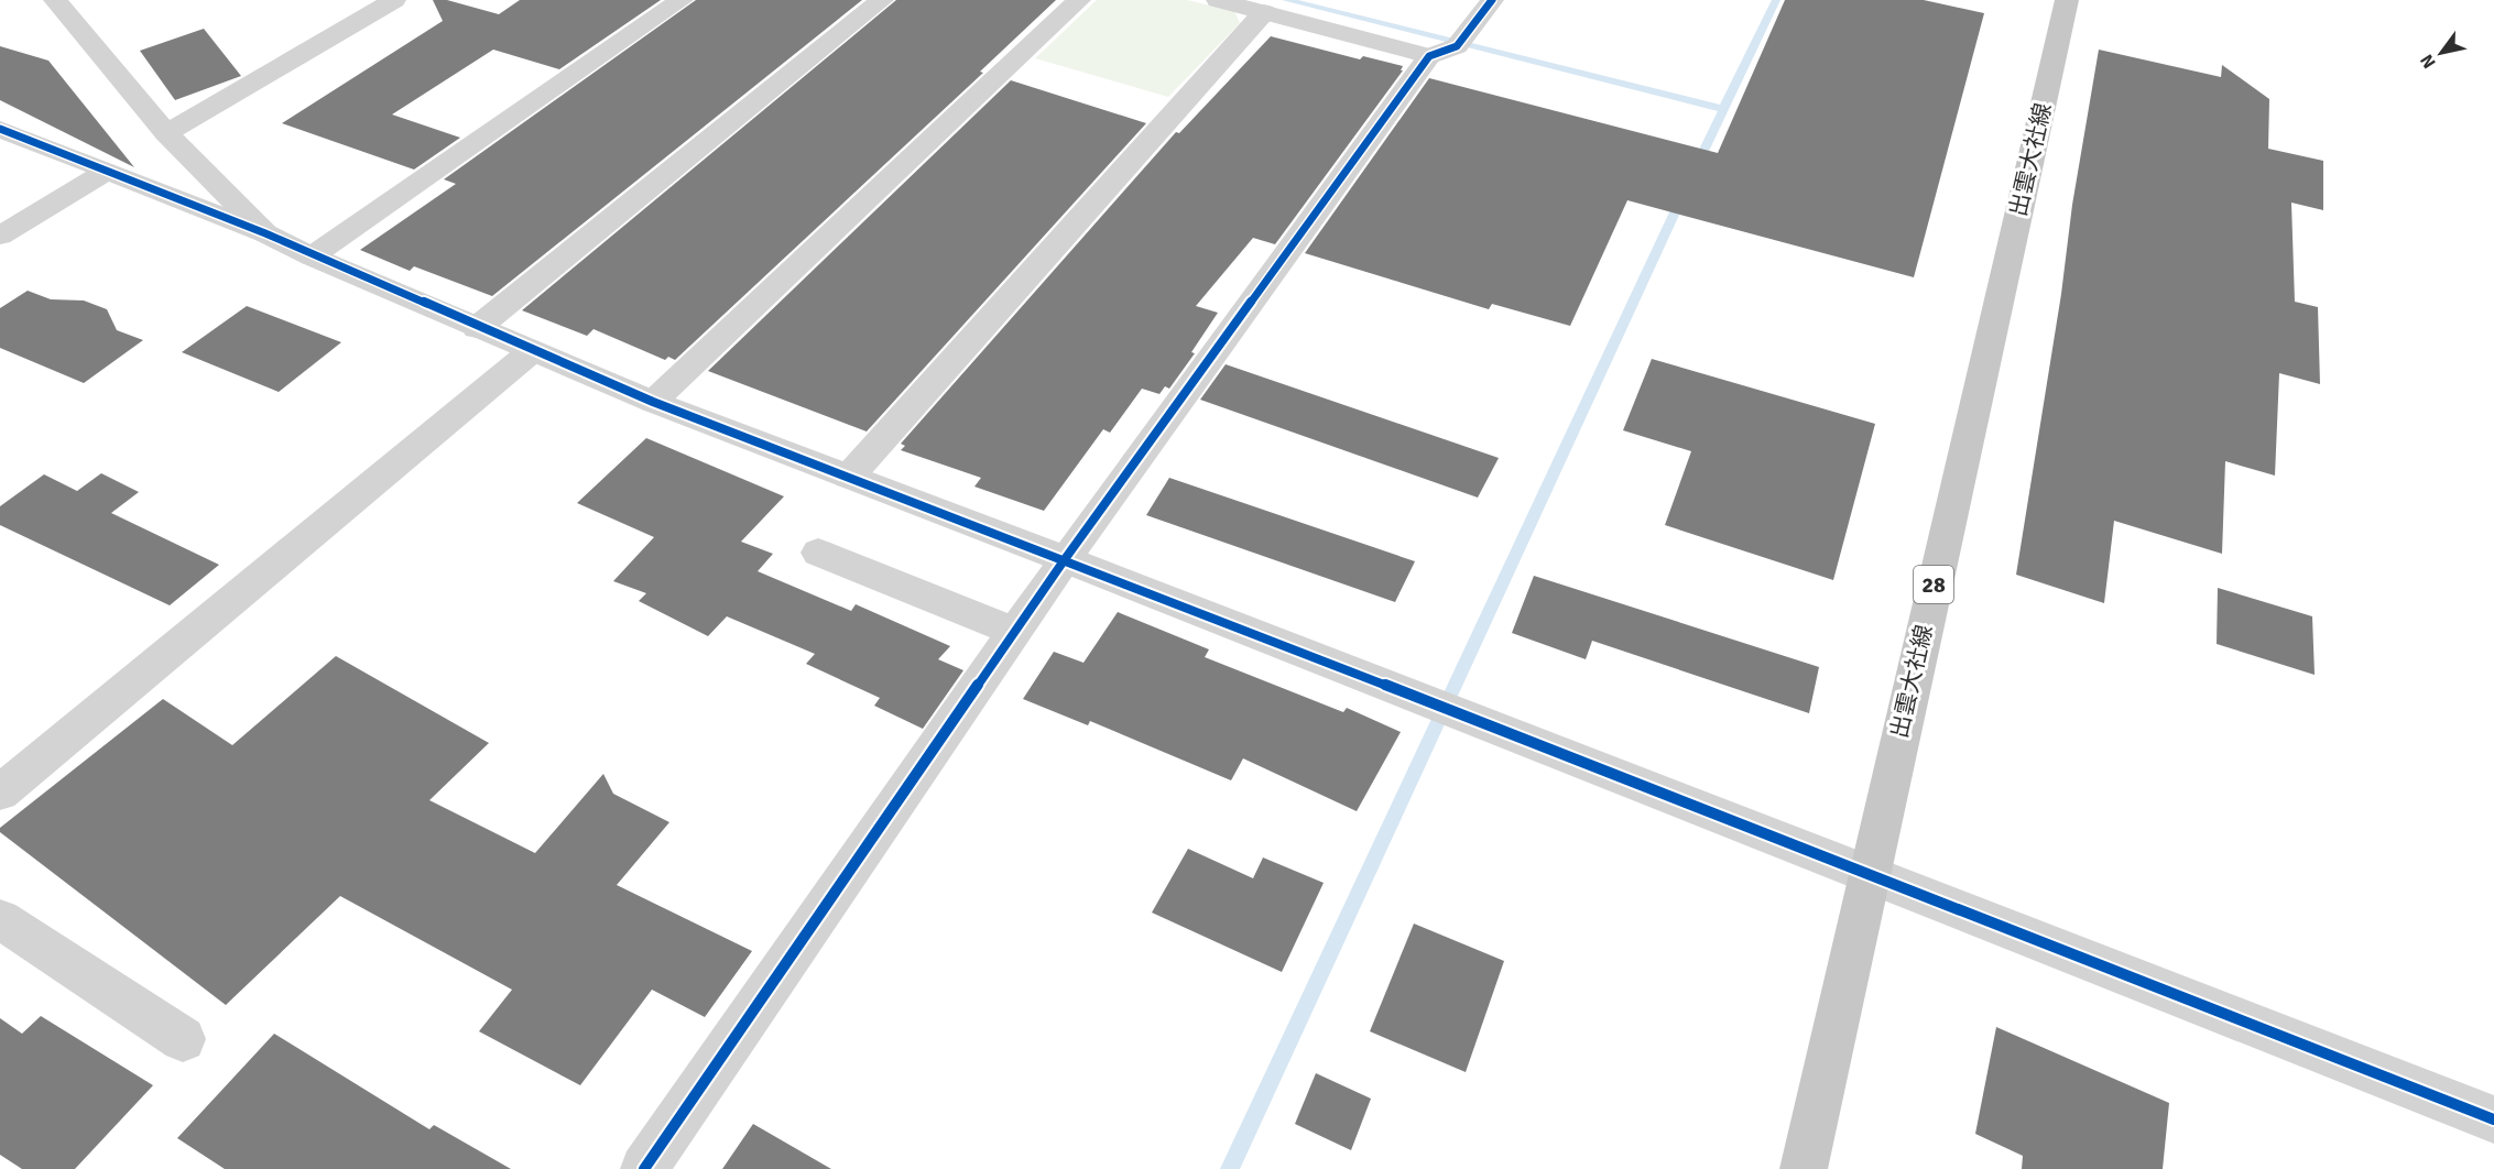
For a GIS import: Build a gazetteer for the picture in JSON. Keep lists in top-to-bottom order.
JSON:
{
  "streets": {
    "main road": ["出雲大社線", "28"]
  },
  "north": "bottom left"
}
